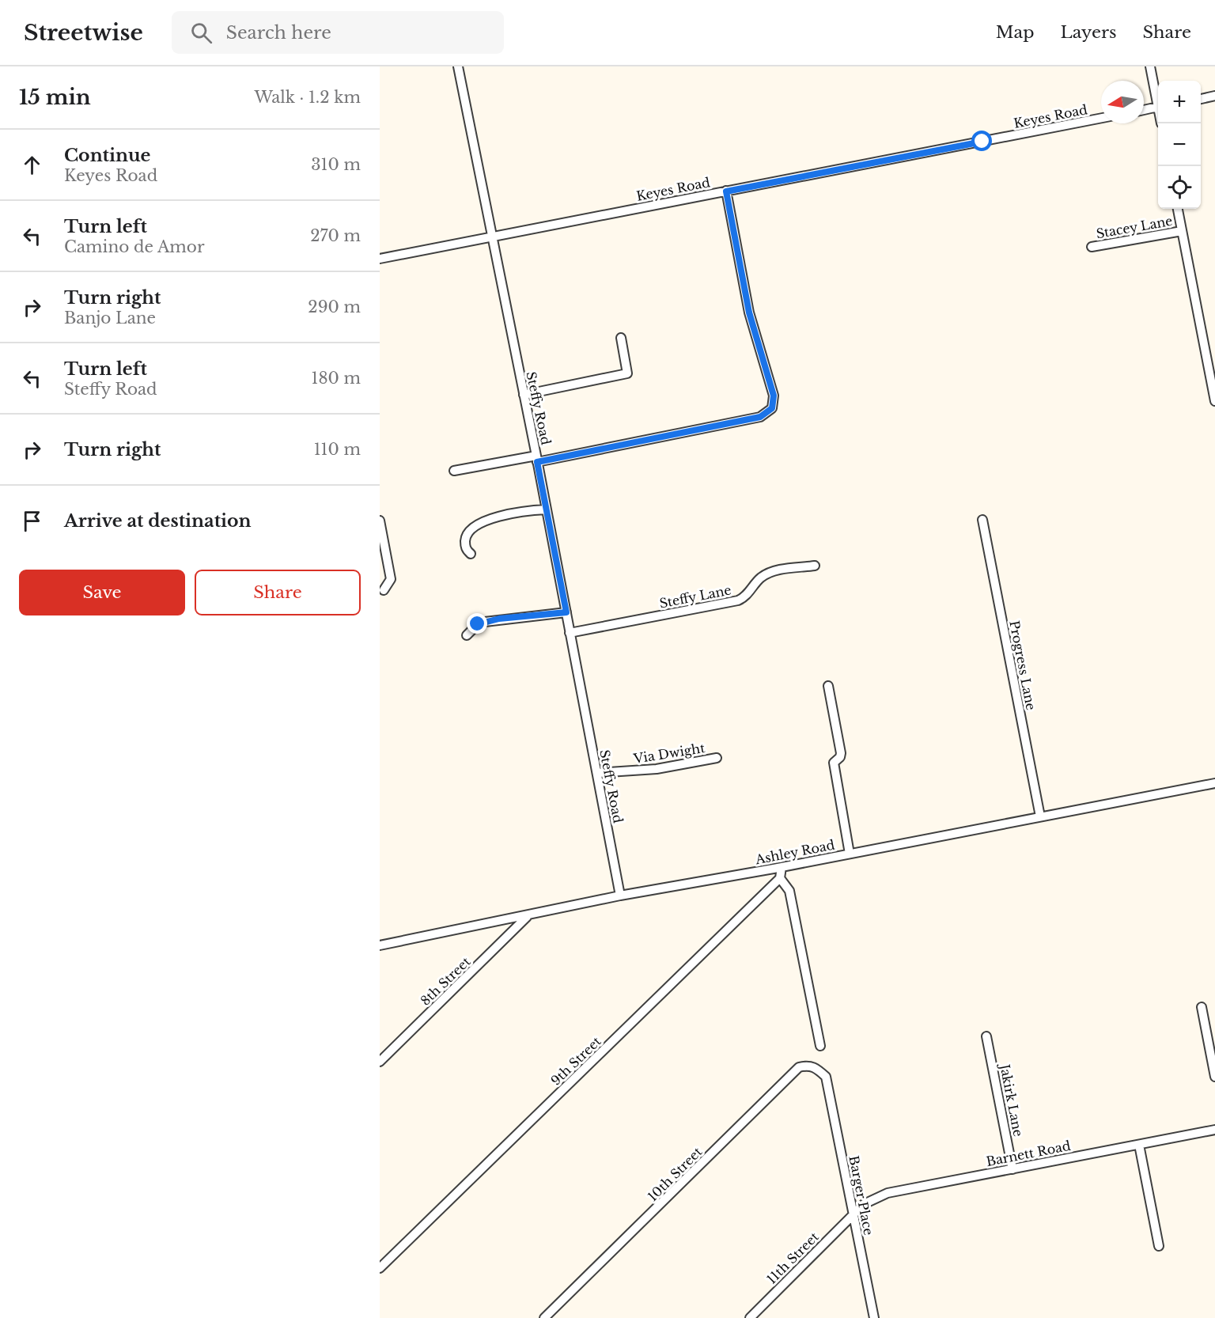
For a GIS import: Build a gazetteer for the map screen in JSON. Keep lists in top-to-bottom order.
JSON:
{
  "streets": {
    "street": [
      "Keyes Road",
      "Stacey Lane",
      "Steffy Road",
      "Steffy Lane",
      "Progress Lane",
      "Via Dwight",
      "Ashley Road",
      "8th Street",
      "9th Street",
      "Jakirk Lane",
      "Barnett Road",
      "10th Street",
      "Barger Place",
      "11th Street"
    ]
  },
  "crossings": [
    ["Keyes Road", "Steffy Road"],
    ["Steffy Road", "Steffy Lane"],
    ["Steffy Road", "Via Dwight"],
    ["Steffy Road", "Ashley Road"],
    ["Progress Lane", "Ashley Road"],
    ["Ashley Road", "8th Street"],
    ["Jakirk Lane", "Barnett Road"],
    ["Barnett Road", "Barger Place"],
    ["Barnett Road", "11th Street"],
    ["10th Street", "Barger Place"],
    ["Barger Place", "11th Street"]
  ],
  "north": "left",
  "page": {
    "header": "Streetwise",
    "search": "Search here",
    "nav": ["Map", "Layers", "Share"],
    "heading": ["15 min", "Walk · 1.2 km"],
    "map_buttons": ["+", "−"],
    "list": [
      ["Continue", "Keyes Road", "310 m"],
      ["Turn left", "Camino de Amor", "270 m"],
      ["Turn right", "Banjo Lane", "290 m"],
      ["Turn left", "Steffy Road", "180 m"],
      ["Turn right", "110 m"],
      "Arrive at destination"
    ],
    "buttons": ["Save", "Share"]
  }
}
